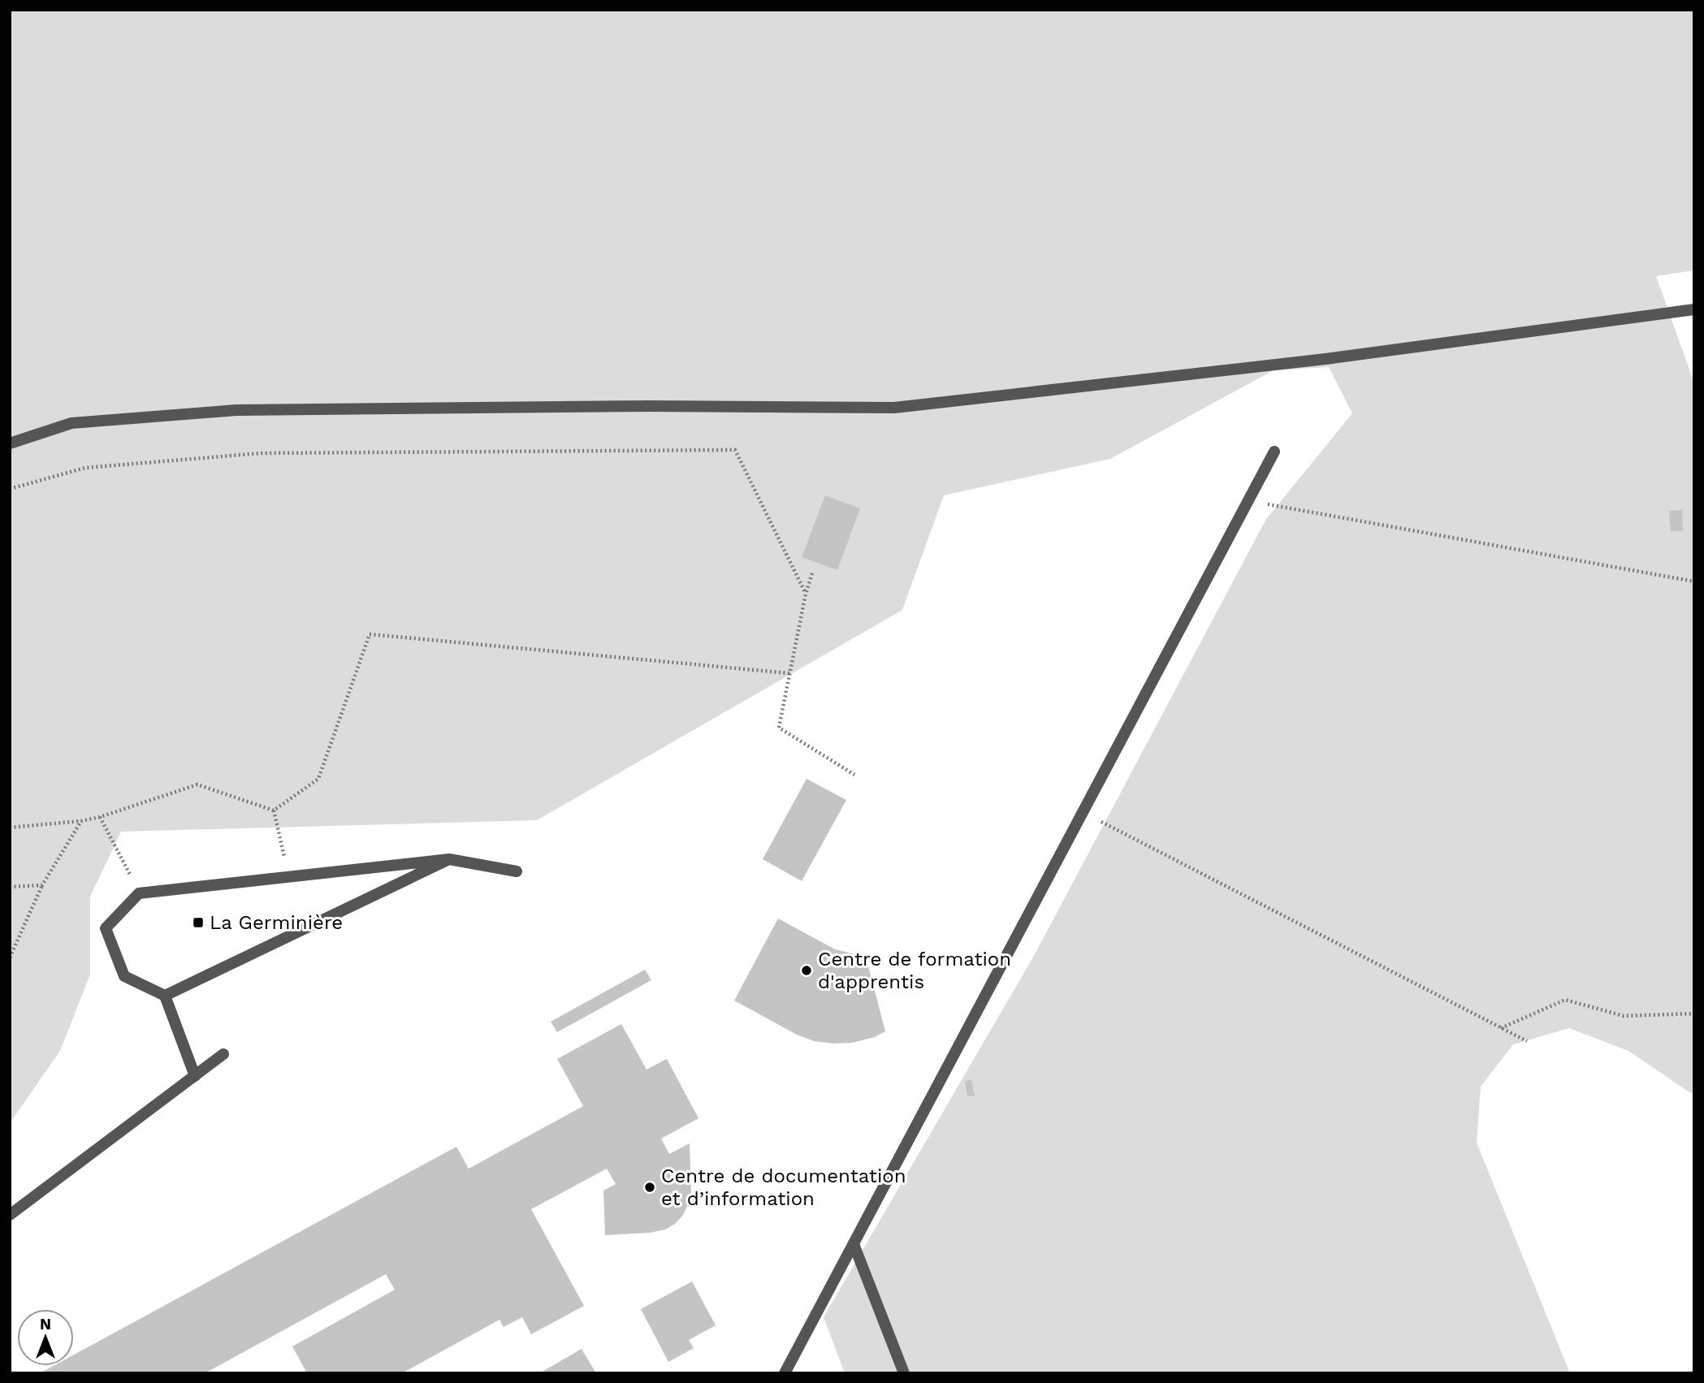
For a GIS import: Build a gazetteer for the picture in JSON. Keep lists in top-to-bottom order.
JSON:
{
  "places": {
    "transit": ["La Germinière"],
    "other": ["Centre de formation d'apprentis", "Centre de documentation et d’information"]
  },
  "north": "top"
}
